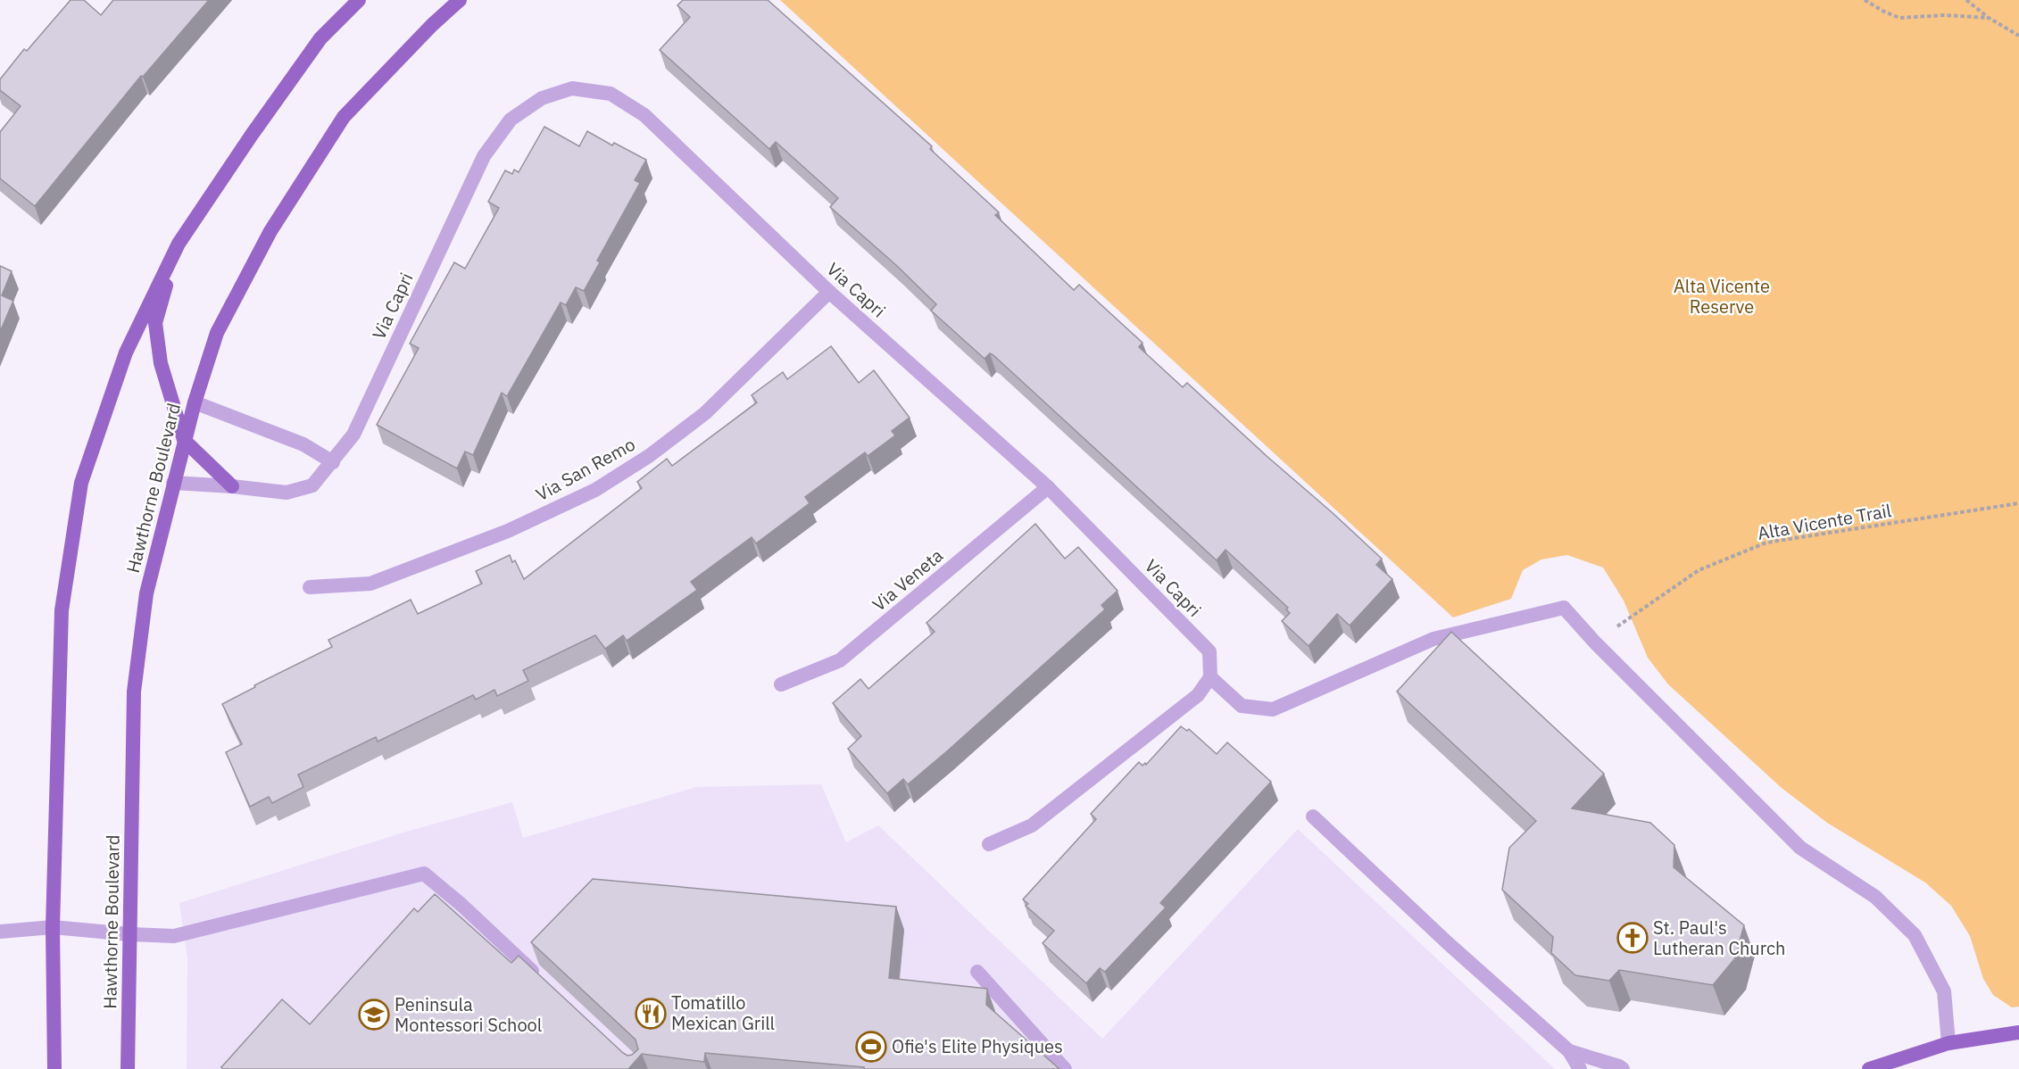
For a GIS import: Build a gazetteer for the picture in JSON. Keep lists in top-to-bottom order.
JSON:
{
  "streets": {
    "main road": ["Hawthorne Boulevard"],
    "street": ["Via Capri", "Via San Remo", "Via Veneta"],
    "path": ["Alta Vicente Trail"]
  },
  "crossings": [
    ["Via Capri", "Via San Remo"],
    ["Via Capri", "Hawthorne Boulevard"],
    ["Via Capri", "Via Veneta"]
  ],
  "parks": ["Alta Vicente Reserve"],
  "places": {
    "church": ["St. Paul's Lutheran Church"],
    "restaurant": ["Tomatillo Mexican Grill"],
    "school or university": ["Peninsula Montessori School"],
    "sports": ["Ofie's Elite Physiques"]
  }
}
